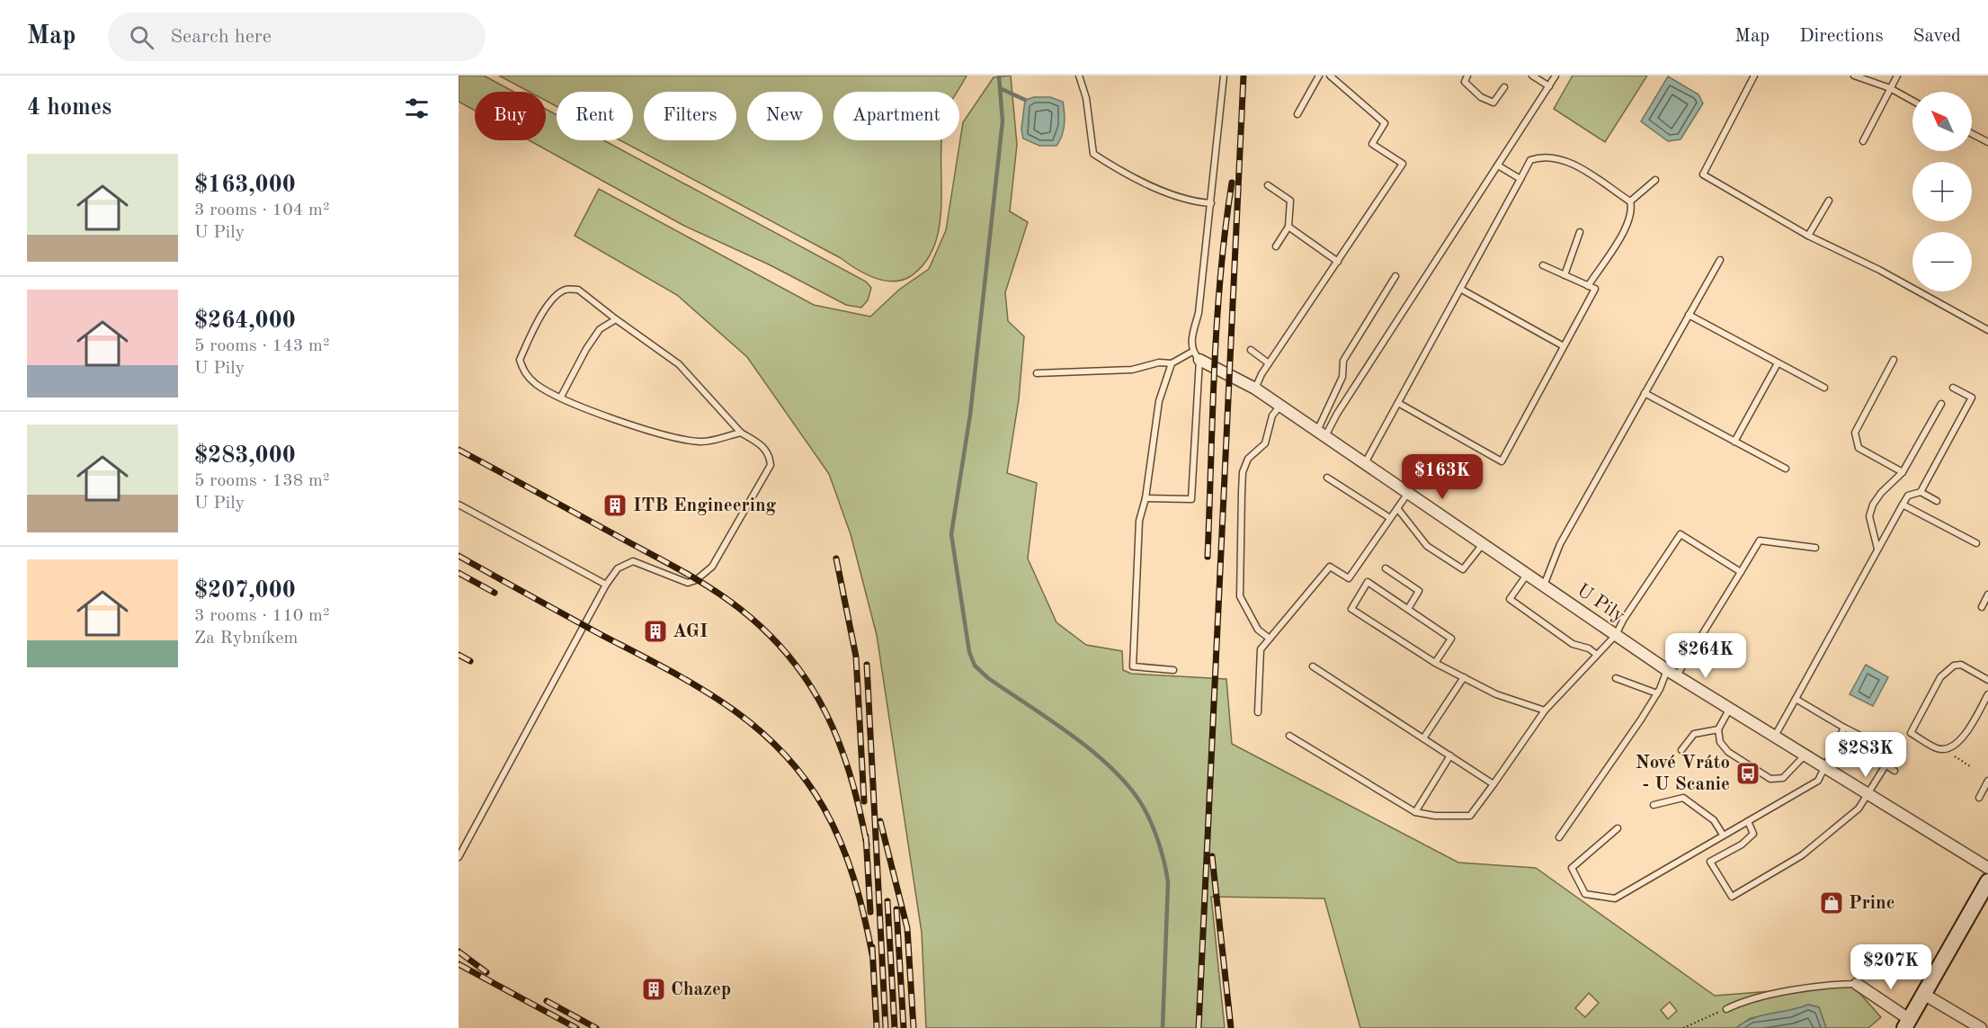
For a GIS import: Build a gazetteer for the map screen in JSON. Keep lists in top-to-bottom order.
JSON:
{
  "streets": {
    "street": ["U Pily"]
  },
  "places": {
    "building": ["ITB Engineering", "AGI", "Chazep"],
    "bus stop": ["Nové Vráto - U Scanie"],
    "shop": ["Princ"]
  },
  "north": "top left",
  "page": {
    "header": "Map",
    "search": "Search here",
    "nav": ["Map", "Directions", "Saved"],
    "heading": "4 homes",
    "map_buttons": ["+", "−"],
    "chip": [
      "Buy",
      "Rent",
      "Filters",
      "New",
      "Apartment"
    ],
    "list": [
      {
        "name": "$163,000",
        "note": "3 rooms · 104 m² · U Pily"
      },
      {
        "name": "$264,000",
        "note": "5 rooms · 143 m² · U Pily"
      },
      {
        "name": "$283,000",
        "note": "5 rooms · 138 m² · U Pily"
      },
      {
        "name": "$207,000",
        "note": "3 rooms · 110 m² · Za Rybníkem"
      }
    ],
    "price": [
      "$163K",
      "$264K",
      "$283K",
      "$207K"
    ]
  }
}
